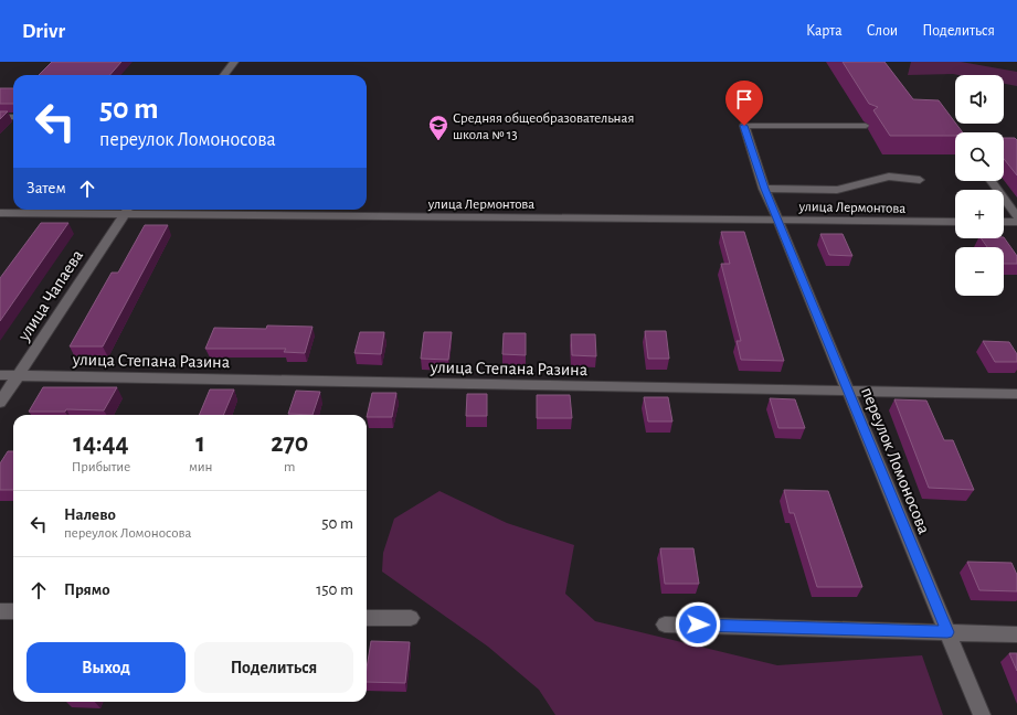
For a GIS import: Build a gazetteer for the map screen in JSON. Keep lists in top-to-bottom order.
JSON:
{
  "streets": {
    "street": [
      "улица Лермонтова",
      "улица Чапаева",
      "улица Степана Разина",
      "переулок Ломоносова"
    ]
  },
  "crossings": [
    ["улица Лермонтова", "улица Чапаева"],
    ["улица Лермонтова", "переулок Ломоносова"],
    ["улица Чапаева", "улица Степана Разина"],
    ["улица Степана Разина", "переулок Ломоносова"]
  ],
  "places": {
    "school or university": ["Средняя общеобразовательная школа № 13"]
  },
  "page": {
    "header": "Drivr",
    "nav": ["Карта", "Слои", "Поделиться"],
    "map_buttons": ["+", "−"],
    "turn": ["50 m", "переулок Ломоносова"],
    "then": "Затем",
    "eta": [
      "14:44",
      "Прибытие",
      "1",
      "мин",
      "270",
      "m"
    ],
    "list": [
      {
        "name": "Налево",
        "note": "переулок Ломоносова",
        "value": "50 m"
      },
      {
        "name": "Прямо",
        "value": "150 m"
      }
    ],
    "buttons": ["Выход", "Поделиться"]
  }
}
